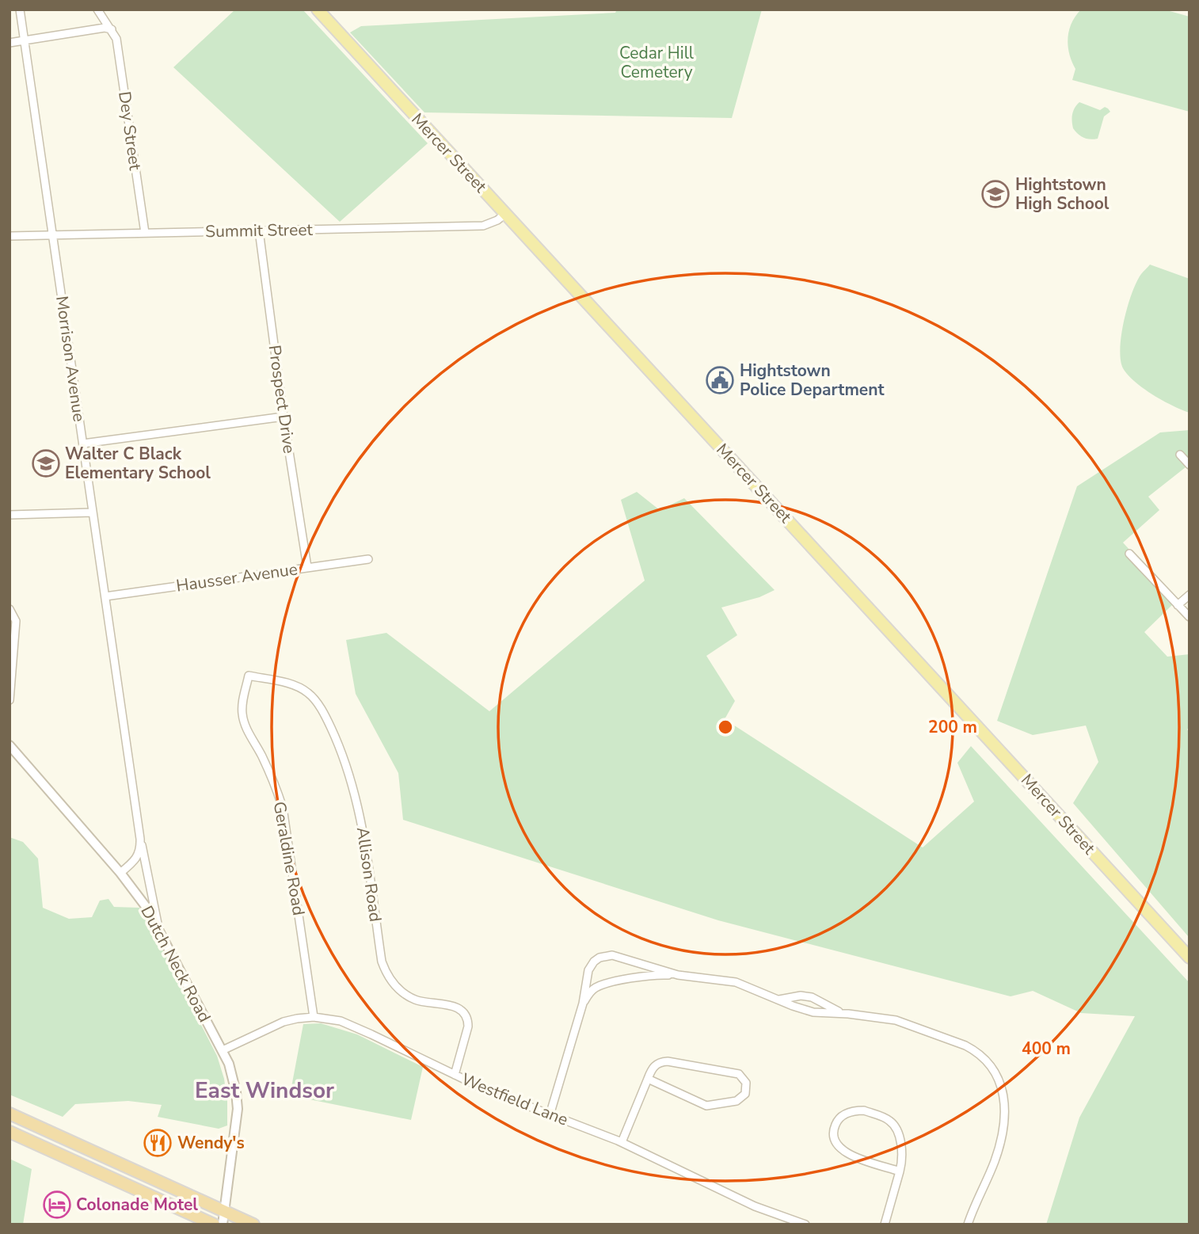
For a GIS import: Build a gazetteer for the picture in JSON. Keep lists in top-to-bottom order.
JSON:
{
  "streets": {
    "main road": ["Mercer Street"],
    "street": [
      "Dey Street",
      "Summit Street",
      "Morrison Avenue",
      "Prospect Drive",
      "Hausser Avenue",
      "Geraldine Road",
      "Allison Road",
      "Dutch Neck Road",
      "Westfield Lane"
    ]
  },
  "crossings": [
    ["Dey Street", "Summit Street"],
    ["Mercer Street", "Summit Street"],
    ["Summit Street", "Morrison Avenue"],
    ["Summit Street", "Prospect Drive"],
    ["Morrison Avenue", "Hausser Avenue"],
    ["Morrison Avenue", "Dutch Neck Road"],
    ["Prospect Drive", "Hausser Avenue"],
    ["Geraldine Road", "Allison Road"],
    ["Geraldine Road", "Westfield Lane"],
    ["Allison Road", "Westfield Lane"],
    ["Dutch Neck Road", "Westfield Lane"]
  ],
  "districts": ["East Windsor"],
  "parks": ["Cedar Hill Cemetery"],
  "places": {
    "school or university": ["Hightstown High School", "Walter C Black Elementary School"],
    "public building": ["Hightstown Police Department"],
    "restaurant": ["Wendy's"],
    "hotel": ["Colonade Motel"]
  },
  "rings": ["200 m", "400 m"]
}
